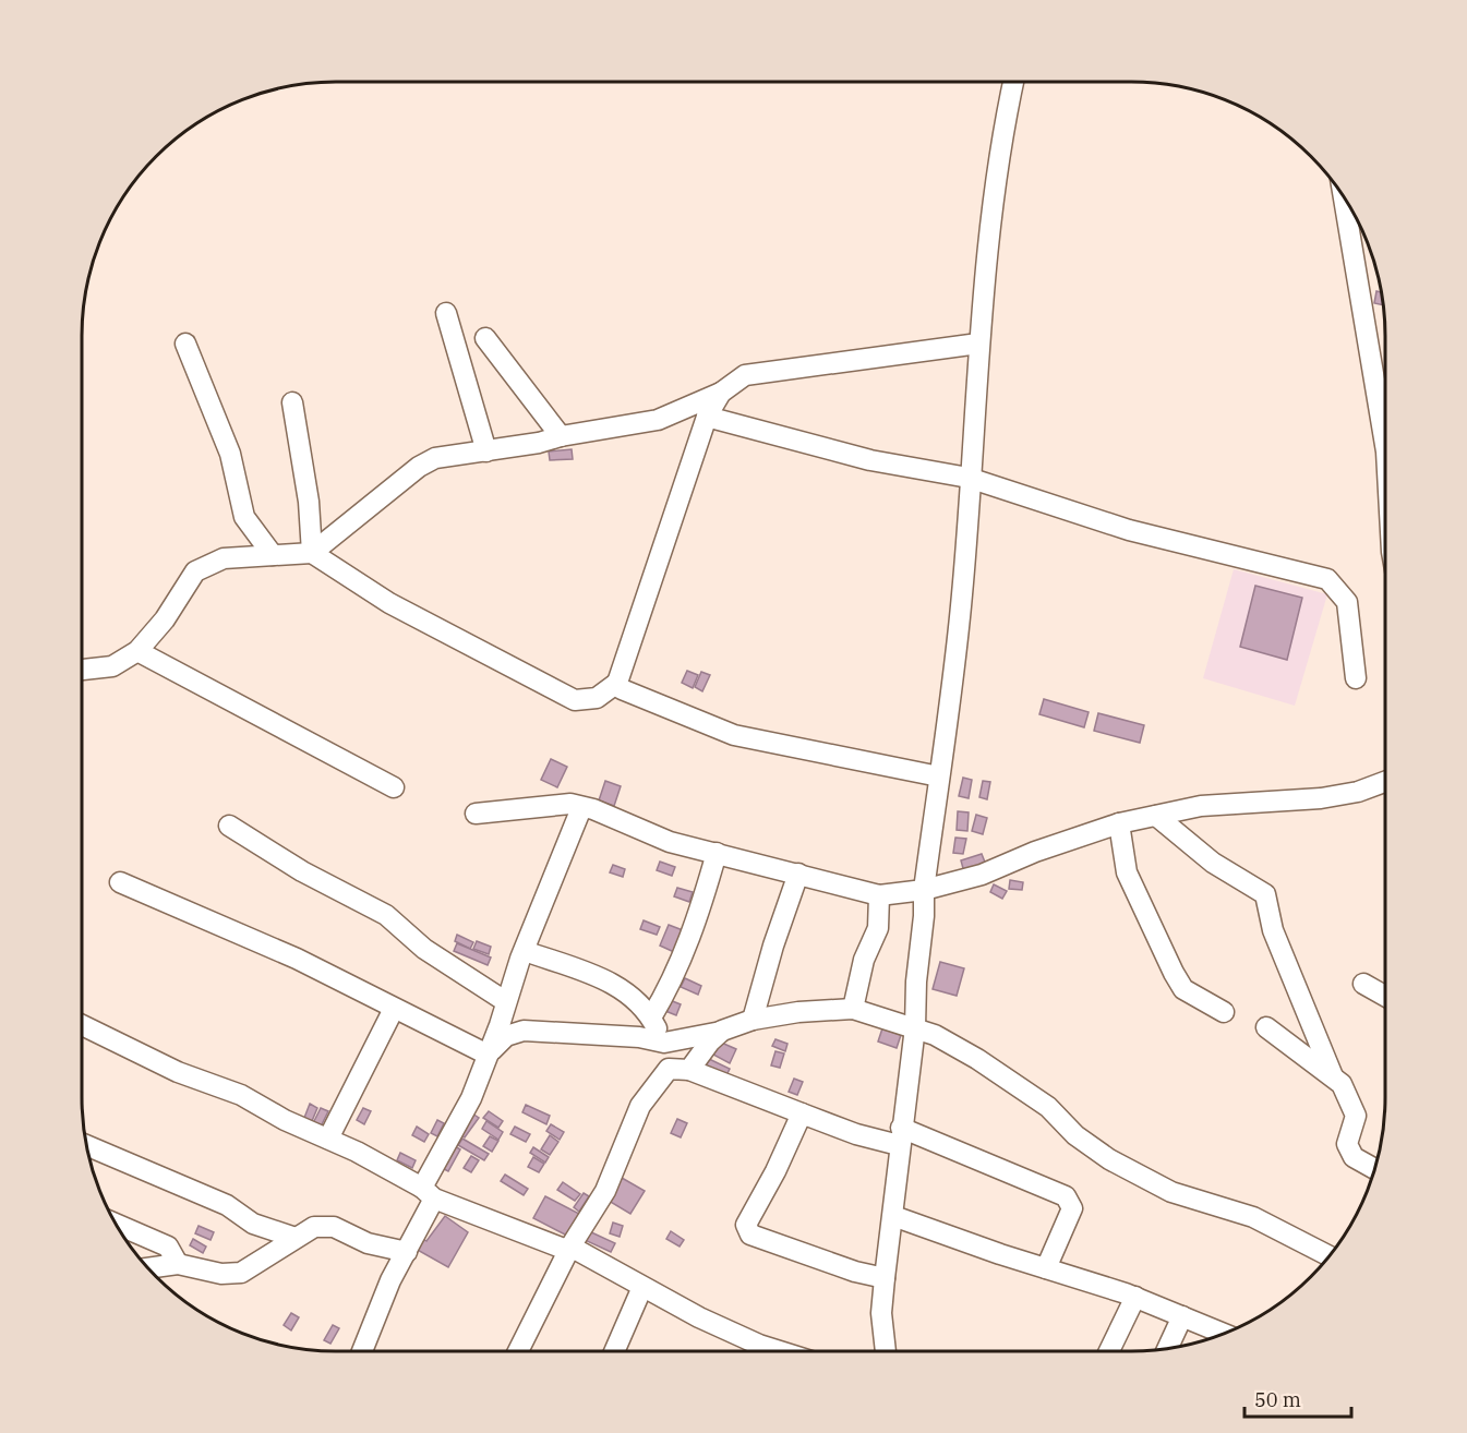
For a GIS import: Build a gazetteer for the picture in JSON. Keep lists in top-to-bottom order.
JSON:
{
  "scale_bar": "50 m"
}
